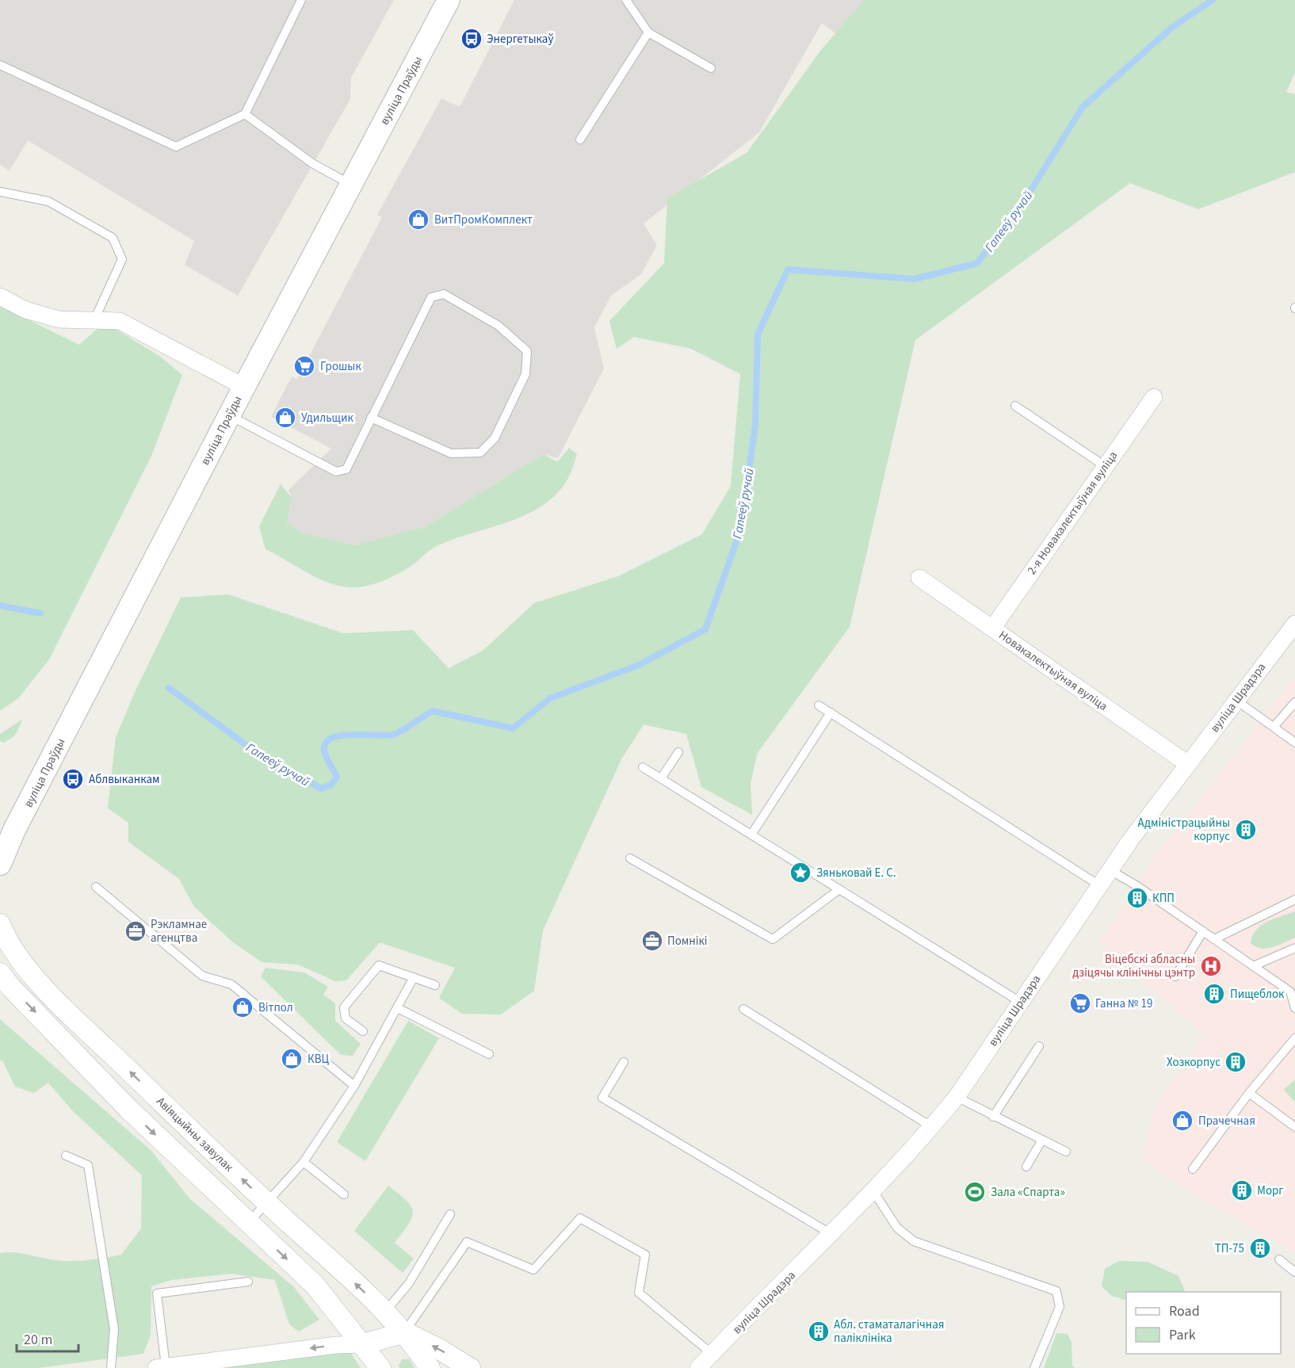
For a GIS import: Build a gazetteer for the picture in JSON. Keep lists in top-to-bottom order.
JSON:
{
  "streets": {
    "main road": ["вуліца Праўды"],
    "street": [
      "2-я Новакалектыўная вуліца",
      "Новакалектыўная вуліца",
      "вуліца Шрадэра",
      "Авіяцыйны завулак"
    ]
  },
  "crossings": [
    ["2-я Новакалектыўная вуліца", "Новакалектыўная вуліца"],
    ["Новакалектыўная вуліца", "вуліца Шрадэра"]
  ],
  "water": ["Гапееў ручай"],
  "places": {
    "bus stop": ["Энергетыкаў", "Аблвыканкам"],
    "shop": [
      "ВитПромКомплект",
      "Удильщик",
      "Вітпол",
      "КВЦ",
      "Прачечная"
    ],
    "supermarket": ["Грошык", "Ганна № 19"],
    "building": [
      "Адміністрацыйны корпус",
      "КПП",
      "Пищеблок",
      "Хозкорпус",
      "Морг",
      "ТП-75",
      "Абл. стаматалагічная паліклініка"
    ],
    "place": ["Зяньковай Е. С."],
    "office": ["Рэкламнае агенцтва", "Помнікі"],
    "hospital": ["Віцебскі абласны дзіцячы клінічны цэнтр"],
    "sports": ["Зала «Спарта»"]
  },
  "legend": ["Road", "Park"],
  "scale_bar": "20 m"
}
